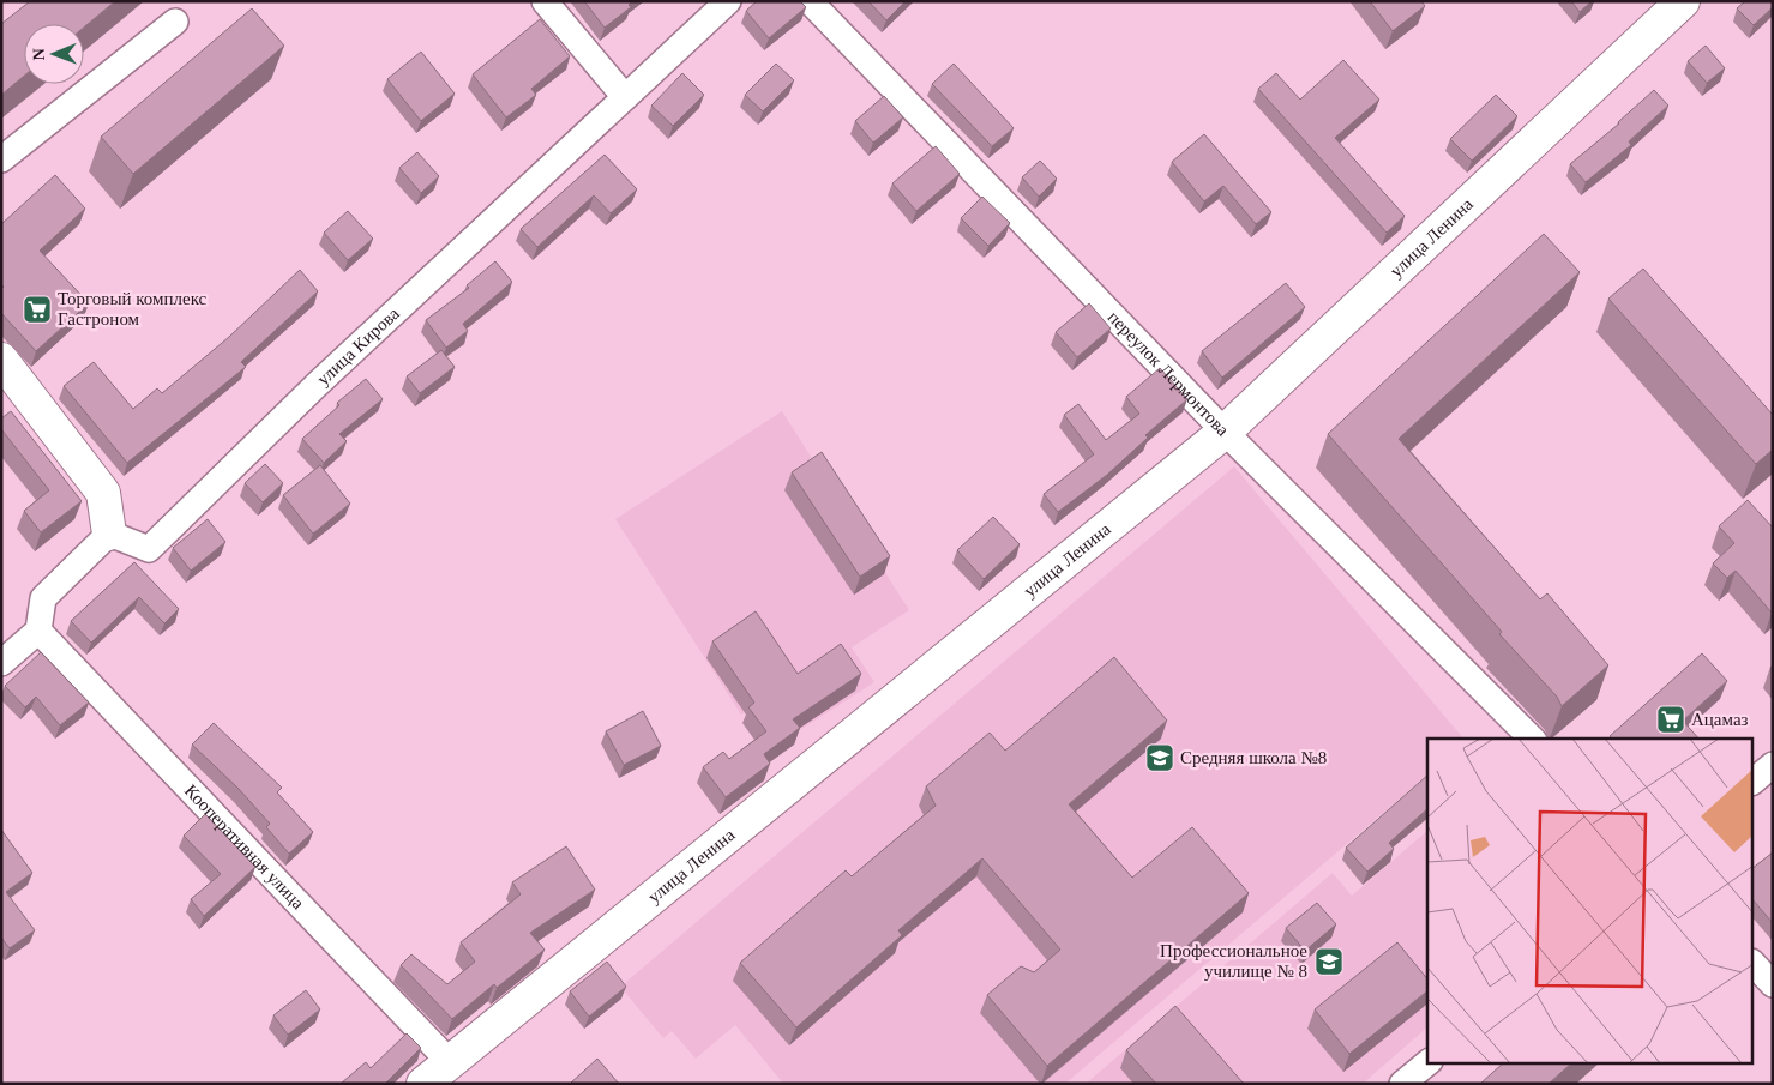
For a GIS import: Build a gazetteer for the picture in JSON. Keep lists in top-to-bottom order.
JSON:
{
  "streets": {
    "street": [
      "улица Ленина",
      "улица Кирова",
      "переулок Лермонтова",
      "Кооперативная улица"
    ]
  },
  "crossings": [
    ["улица Ленина", "переулок Лермонтова"],
    ["улица Ленина", "Кооперативная улица"]
  ],
  "places": {
    "supermarket": ["Торговый комплекс Гастроном", "Ацамаз"],
    "school or university": ["Средняя школа №8", "Профессиональное училище № 8"]
  },
  "north": "left"
}
